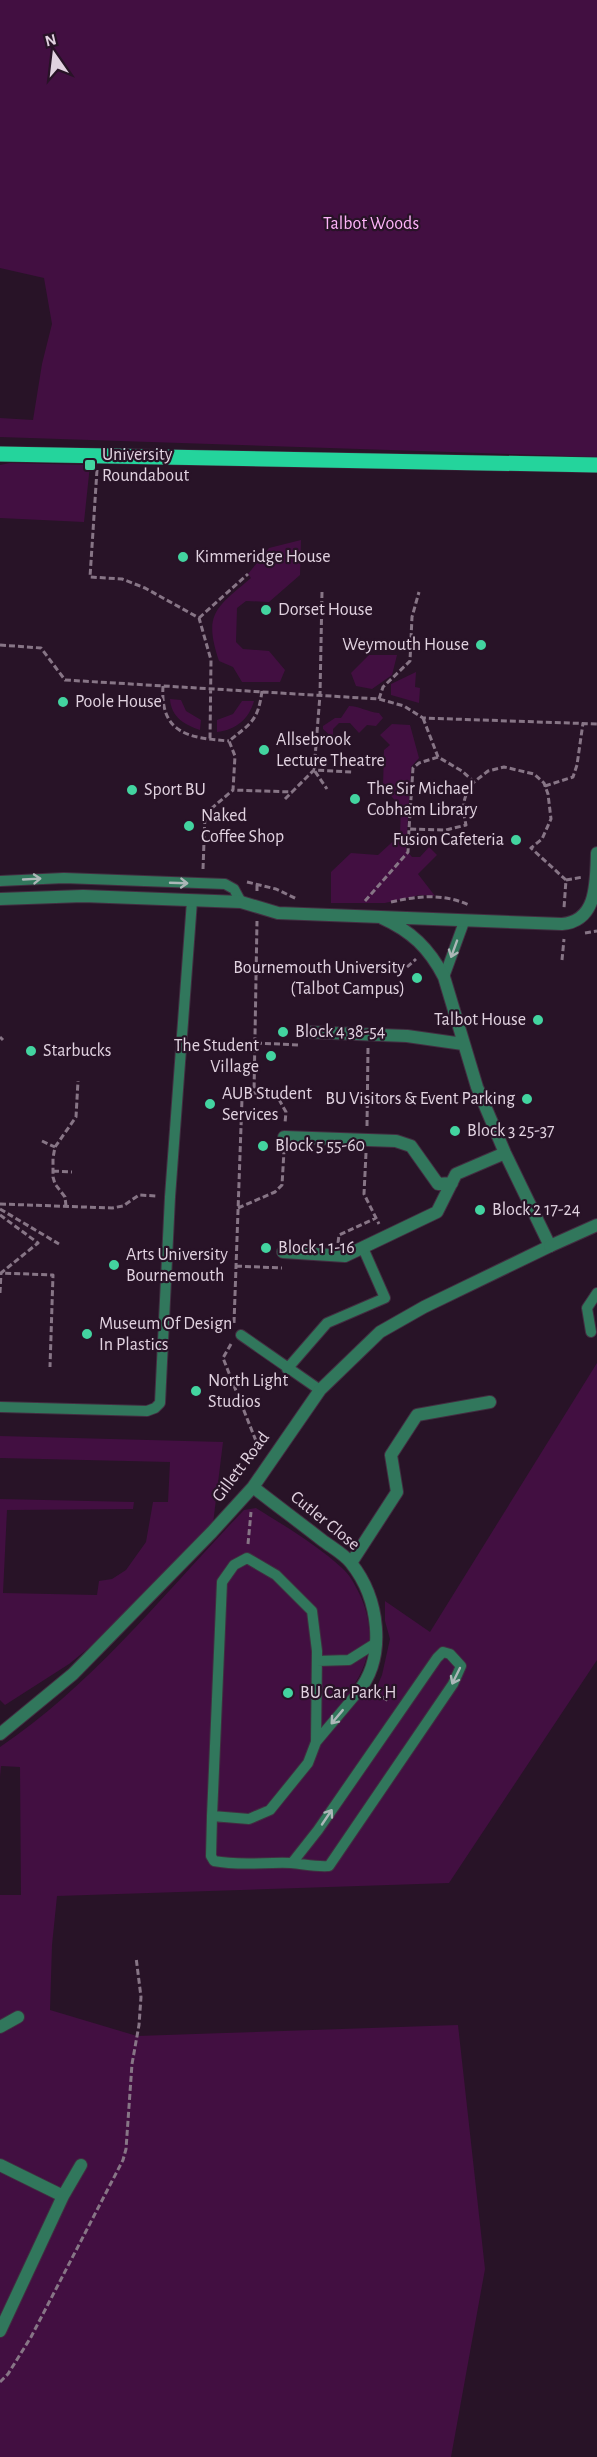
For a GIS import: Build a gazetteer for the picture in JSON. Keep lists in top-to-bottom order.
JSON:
{
  "streets": {
    "street": ["Gillett Road", "Cutler Close"]
  },
  "crossings": [
    ["Gillett Road", "Cutler Close"]
  ],
  "parks": ["Talbot Woods"],
  "places": {
    "transit": ["University Roundabout"],
    "other": [
      "Kimmeridge House",
      "Dorset House",
      "Weymouth House",
      "Poole House",
      "Allsebrook Lecture Theatre",
      "Sport BU",
      "The Sir Michael Cobham Library",
      "Naked Coffee Shop",
      "Fusion Cafeteria",
      "Bournemouth University (Talbot Campus)",
      "Talbot House",
      "Block 4 38-54",
      "Starbucks",
      "The Student Village",
      "BU Visitors & Event Parking",
      "AUB Student Services",
      "Block 3 25-37",
      "Block 5 55-60",
      "Block 2 17-24",
      "Block 1 1-16",
      "Arts University Bournemouth",
      "Museum Of Design In Plastics",
      "North Light Studios",
      "BU Car Park H"
    ]
  },
  "north": "top"
}
